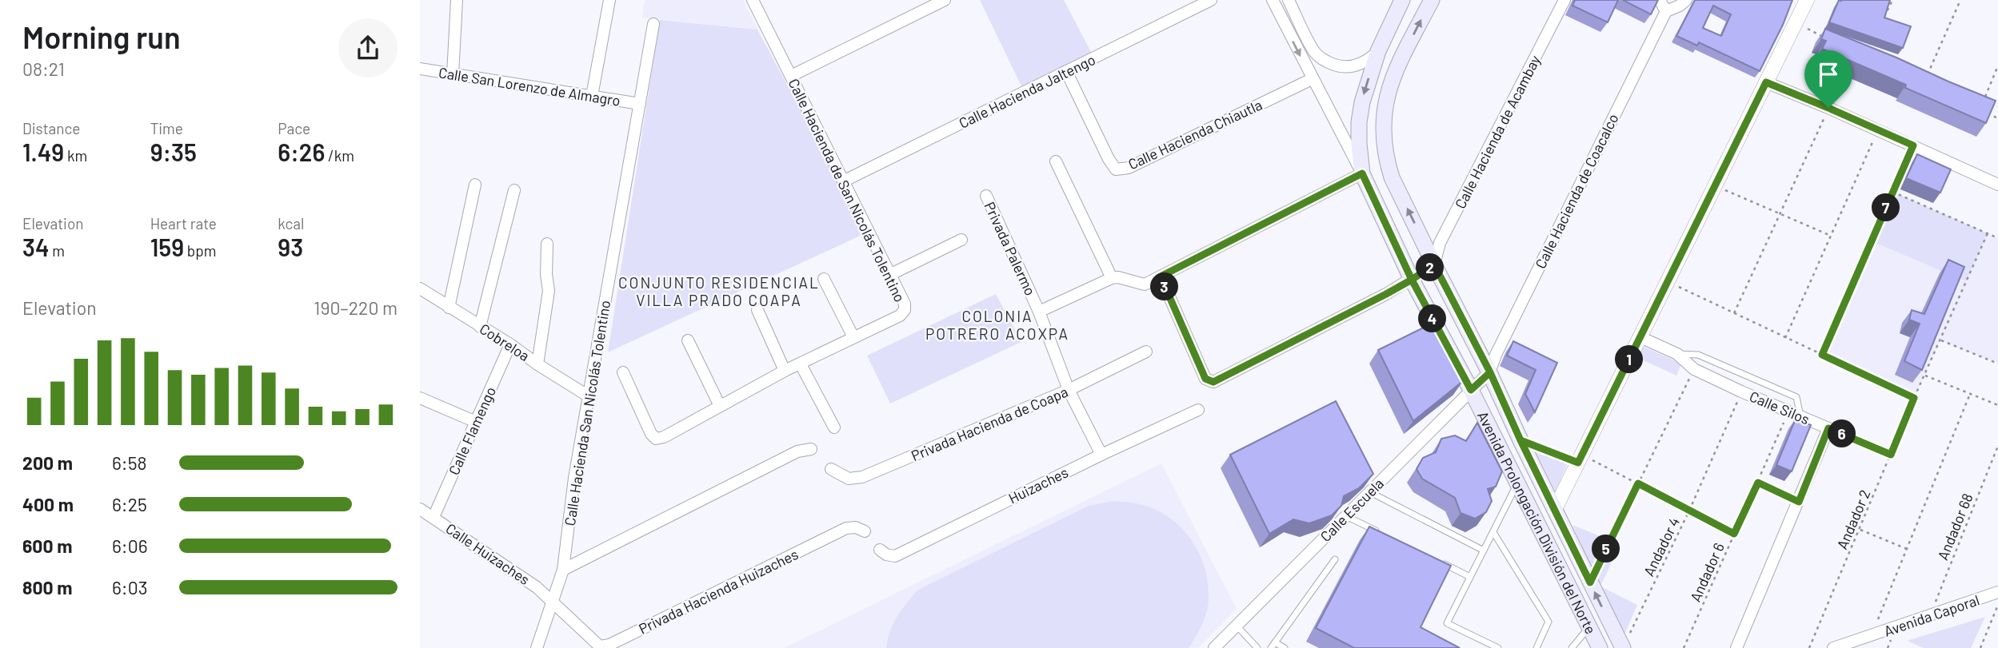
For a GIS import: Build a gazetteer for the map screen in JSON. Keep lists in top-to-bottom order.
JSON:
{
  "streets": {
    "main road": ["Avenida Prolongación División del Norte"],
    "street": [
      "Calle San Lorenzo de Almagro",
      "Calle Hacienda Jaltengo",
      "Calle Hacienda de Acambay",
      "Calle Hacienda Chiautla",
      "Calle Hacienda de San Nicolás Tolentino",
      "Calle Hacienda de Coacalco",
      "Privada Palermo",
      "Cobreloa",
      "Calle Silos",
      "Calle Hacienda San Nicolás Tolentino",
      "Privada Hacienda de Coapa",
      "Calle Flamengo",
      "Huizaches",
      "Calle Escuela",
      "Calle Huizaches",
      "Privada Hacienda Huizaches",
      "Avenida Caporal"
    ],
    "path": [
      "Andador 2",
      "Andador 68",
      "Andador 4",
      "Andador 6"
    ]
  },
  "crossings": [
    ["Calle San Lorenzo de Almagro", "Calle Hacienda San Nicolás Tolentino"],
    ["Calle Hacienda Jaltengo", "Calle Hacienda Chiautla"],
    ["Calle Hacienda Jaltengo", "Calle Hacienda de San Nicolás Tolentino"],
    ["Calle Hacienda de Acambay", "Avenida Prolongación División del Norte"],
    ["Calle Hacienda de Coacalco", "Calle Escuela"],
    ["Calle Hacienda de Coacalco", "Avenida Prolongación División del Norte"],
    ["Privada Palermo", "Privada Hacienda de Coapa"],
    ["Privada Palermo", "Huizaches"],
    ["Cobreloa", "Calle Hacienda San Nicolás Tolentino"],
    ["Cobreloa", "Calle Flamengo"],
    ["Calle Silos", "Andador 4"],
    ["Calle Silos", "Andador 6"],
    ["Calle Hacienda San Nicolás Tolentino", "Calle Huizaches"],
    ["Calle Hacienda San Nicolás Tolentino", "Privada Hacienda Huizaches"],
    ["Calle Flamengo", "Calle Huizaches"],
    ["Calle Escuela", "Avenida Prolongación División del Norte"],
    ["Avenida Prolongación División del Norte", "Andador 4"],
    ["Andador 68", "Avenida Caporal"],
    ["Calle Huizaches", "Privada Hacienda Huizaches"]
  ],
  "districts": ["CONJUNTO RESIDENCIAL VILLA PRADO COAPA", "COLONIA POTRERO ACOXPA"],
  "page": {
    "heading": ["Morning run", "08:21"],
    "stats": [
      ["Distance", "1.49 km"],
      ["Time", "9:35"],
      ["Pace", "6:26 /km"],
      ["Elevation", "34 m"],
      ["Heart rate", "159 bpm"],
      ["kcal", "93"]
    ],
    "pins": [
      "7",
      "2",
      "3",
      "4",
      "1",
      "6",
      "5"
    ],
    "chart": ["Elevation", "190–220 m"],
    "list": [
      {
        "name": "200 m",
        "note": "6:58"
      },
      {
        "name": "400 m",
        "note": "6:25"
      },
      {
        "name": "600 m",
        "note": "6:06"
      },
      {
        "name": "800 m",
        "note": "6:03"
      }
    ]
  }
}
